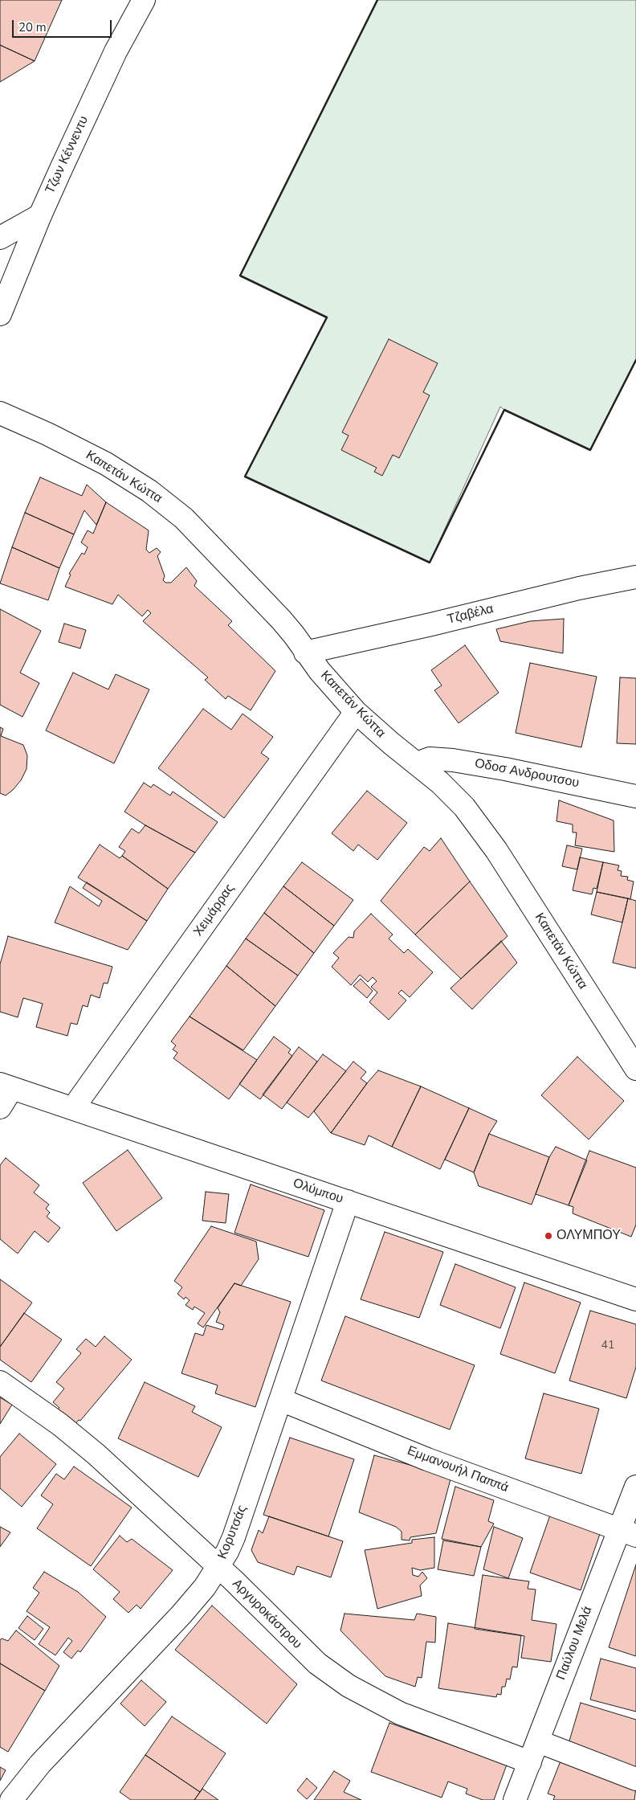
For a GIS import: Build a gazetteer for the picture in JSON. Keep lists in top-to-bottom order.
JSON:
{
  "streets": {
    "street": [
      "Τζων Κέννεντυ",
      "Καπετάν Κώττα",
      "Τζαβέλα",
      "Οδοσ Ανδρουτσου",
      "Χειμάρρας",
      "Ολύμπου",
      "Εμμανουήλ Παππά",
      "Κορυτσάς",
      "Αργυροκάστρου",
      "Παύλου Μελά"
    ]
  },
  "crossings": [
    ["Καπετάν Κώττα", "Τζαβέλα"],
    ["Καπετάν Κώττα", "Οδοσ Ανδρουτσου"],
    ["Καπετάν Κώττα", "Χειμάρρας"],
    ["Χειμάρρας", "Ολύμπου"],
    ["Ολύμπου", "Κορυτσάς"],
    ["Εμμανουήλ Παππά", "Κορυτσάς"],
    ["Εμμανουήλ Παππά", "Παύλου Μελά"],
    ["Κορυτσάς", "Αργυροκάστρου"],
    ["Αργυροκάστρου", "Παύλου Μελά"]
  ],
  "places": ["ΟΛΥΜΠΟΥ"],
  "house_numbers": ["41"],
  "scale_bar": "20 m"
}
